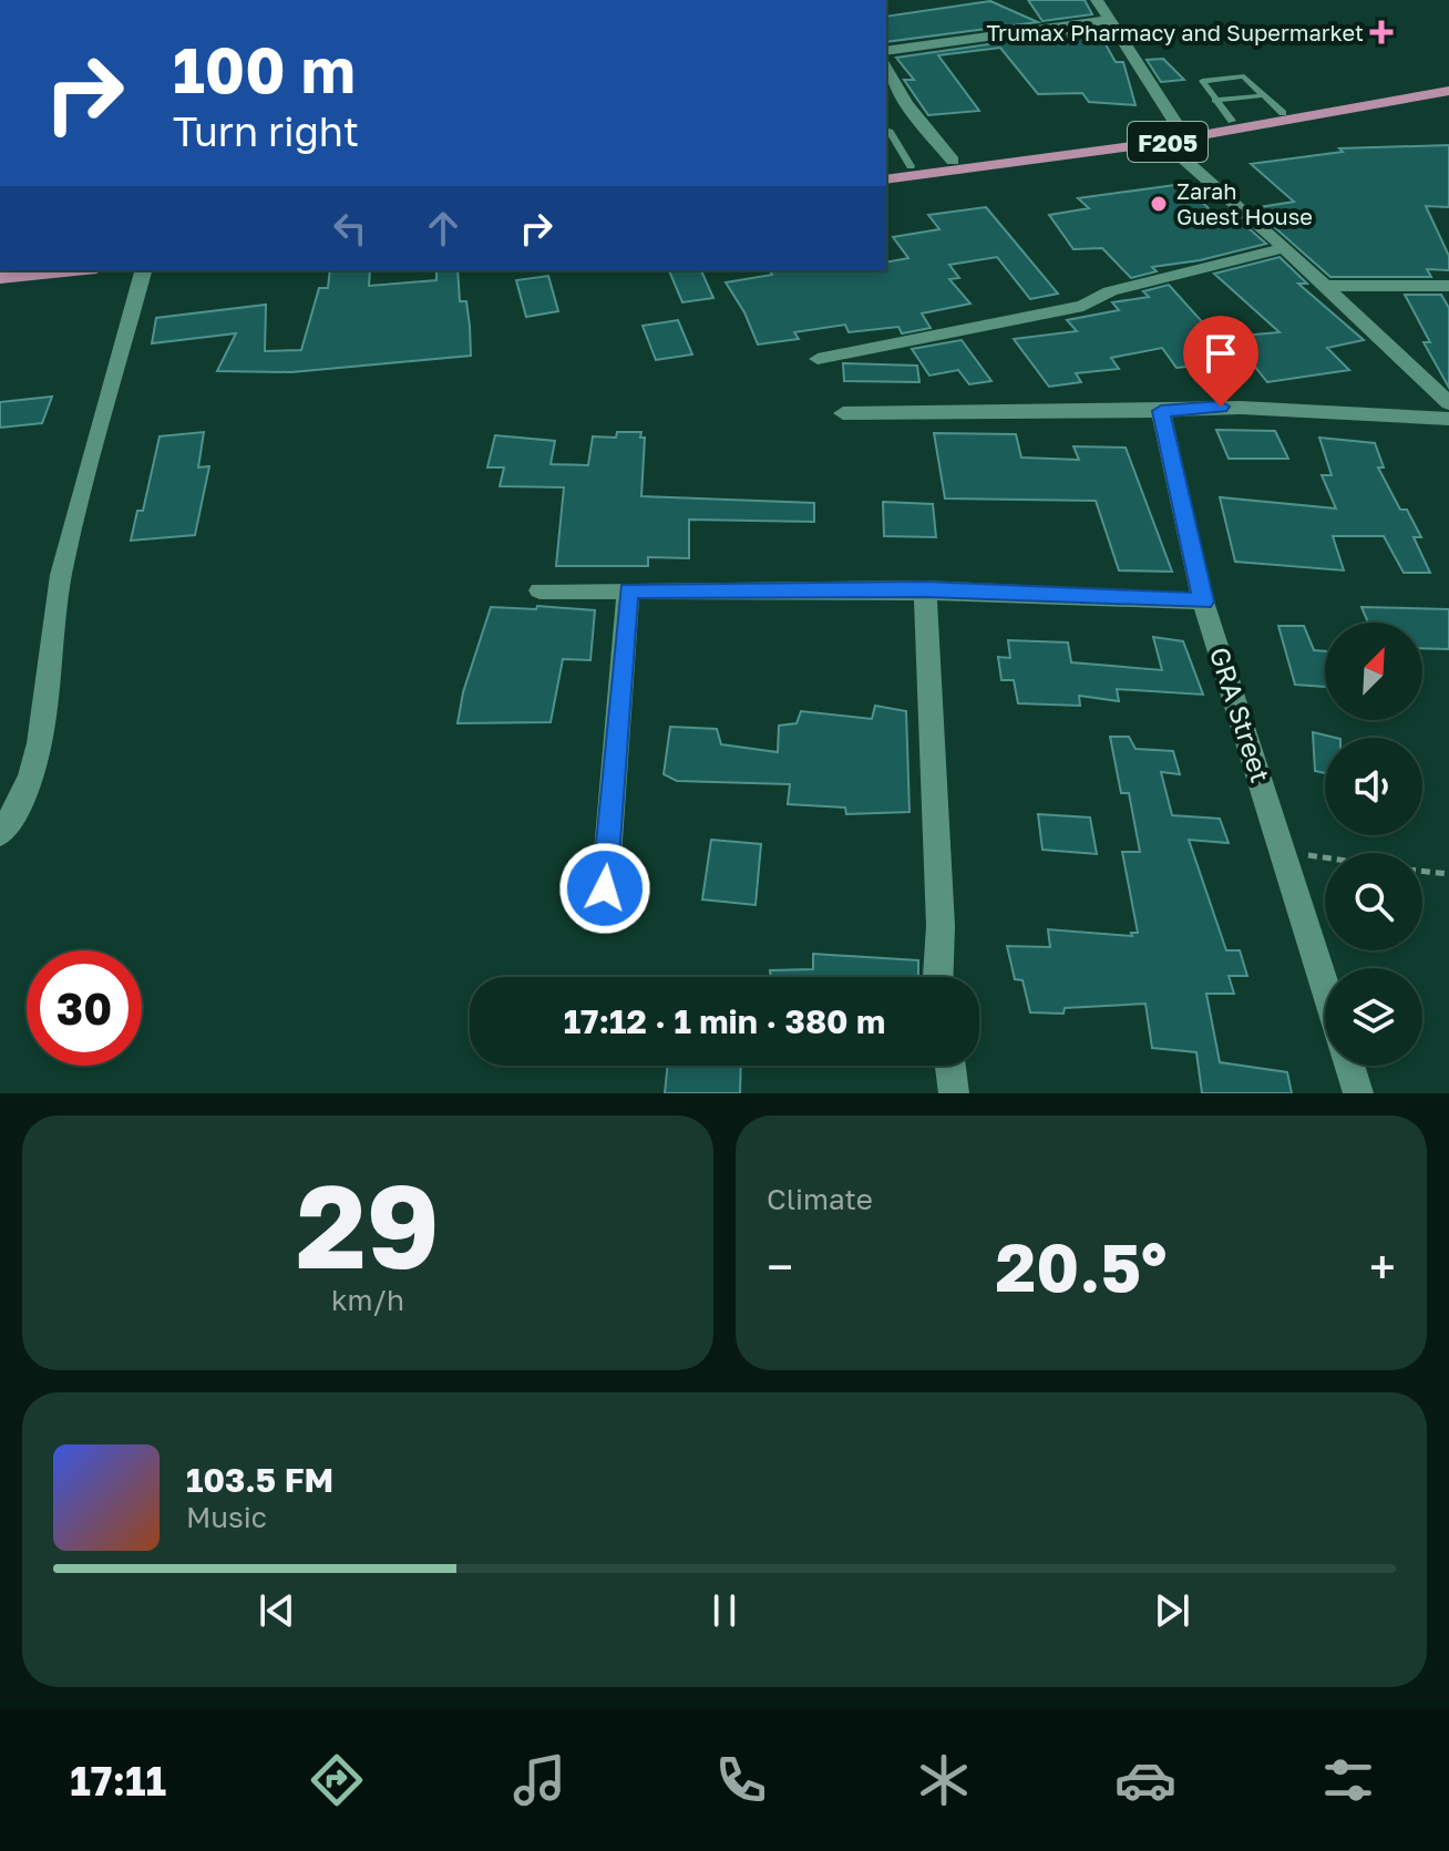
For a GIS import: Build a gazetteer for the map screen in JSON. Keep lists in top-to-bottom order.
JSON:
{
  "streets": {
    "main road": ["F205"],
    "street": ["GRA Street"]
  },
  "places": {
    "health": ["Trumax Pharmacy and Supermarket"],
    "other": ["Zarah Guest House"]
  },
  "north": "top right",
  "page": {
    "turn": ["100 m", "Turn right"],
    "limit": "30",
    "trip": "17:12 · 1 min · 380 m",
    "tile": [
      ["29", "km/h"],
      "Climate"
    ],
    "heat": ["−", "20.5°", "+"],
    "song": ["103.5 FM", "Music"],
    "tabs": "17:11"
  }
}
